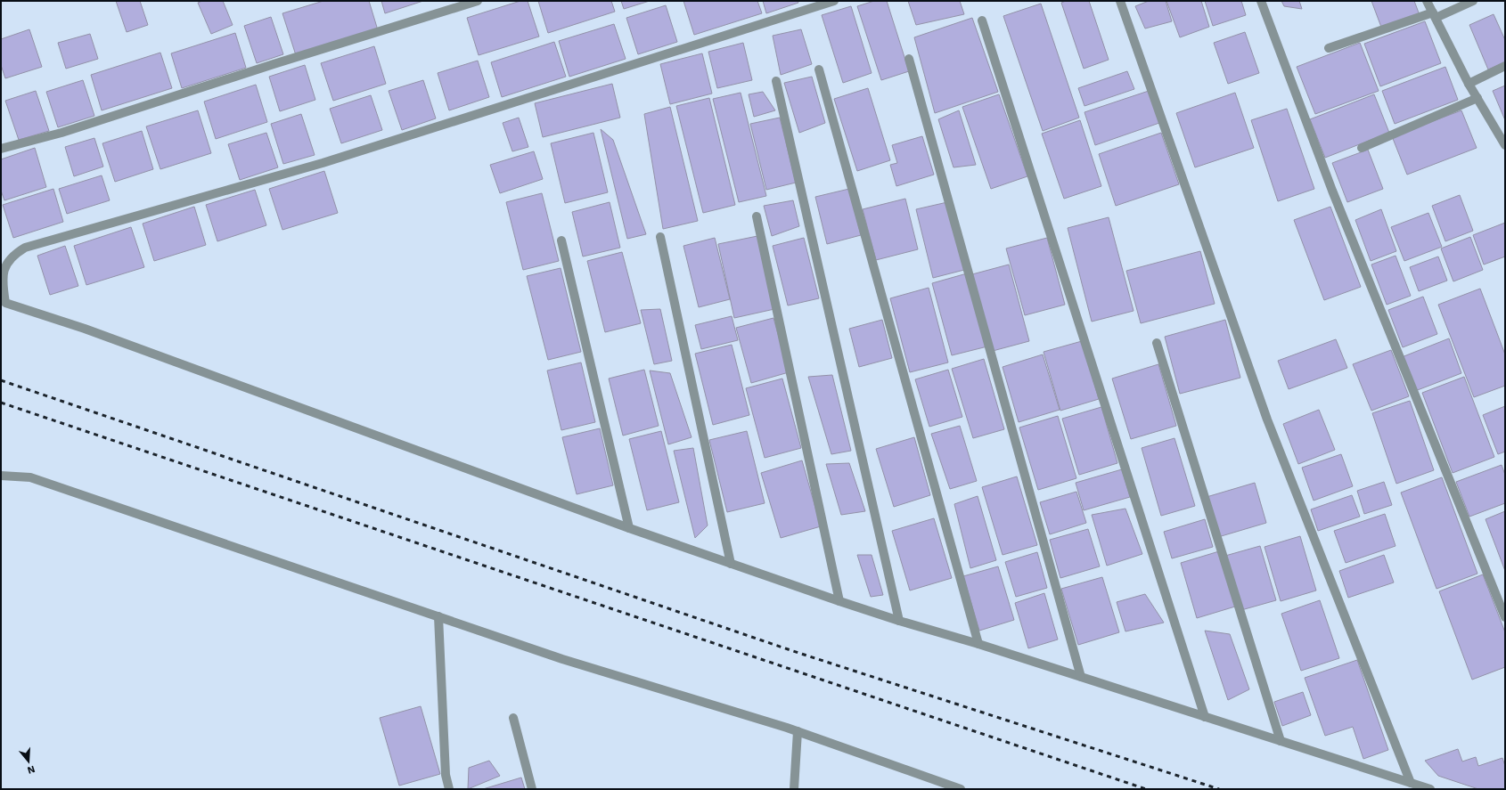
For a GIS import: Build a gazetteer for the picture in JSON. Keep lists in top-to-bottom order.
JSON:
{
  "north": "bottom"
}
